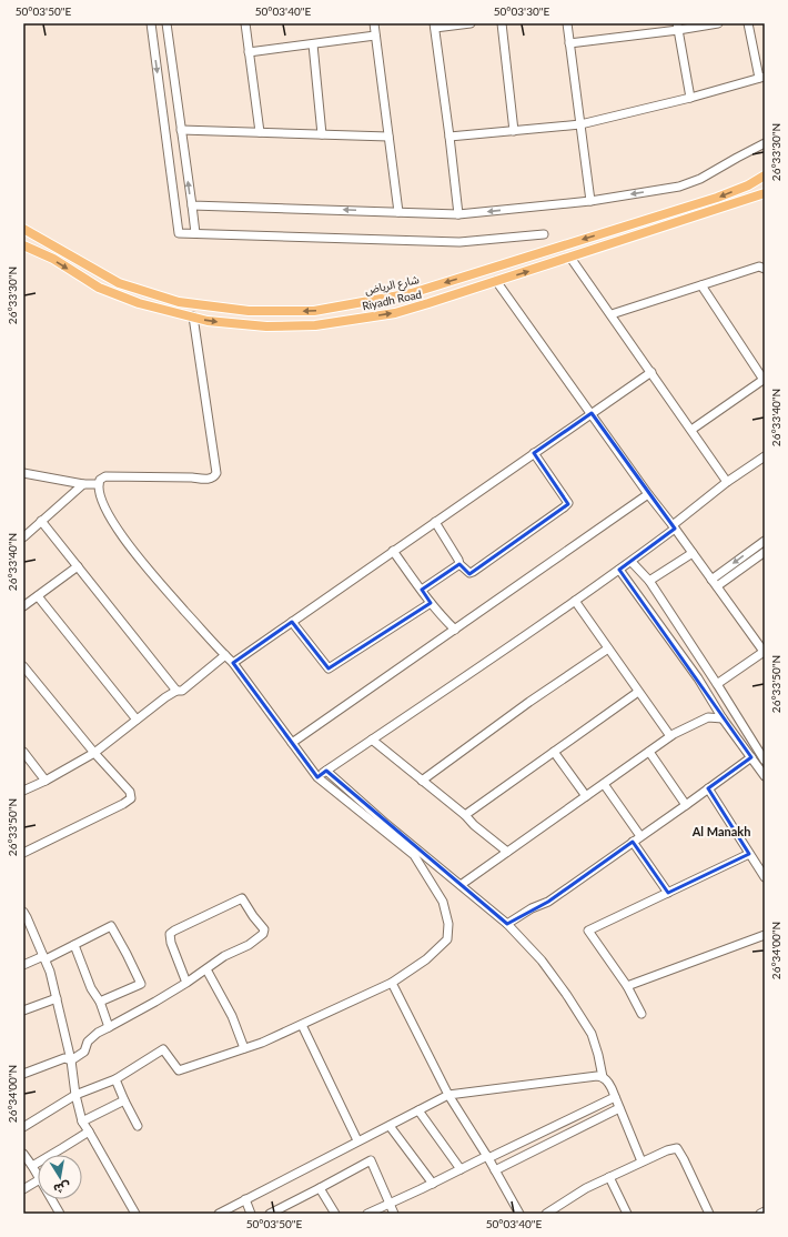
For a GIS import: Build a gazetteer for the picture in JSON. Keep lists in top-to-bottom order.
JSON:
{
  "streets": {
    "main road": ["شارع الرياض", "Riyadh Road"]
  },
  "one_way": ["شارع الرياض", "Riyadh Road"],
  "districts": ["Al Manakh"],
  "north": "bottom",
  "coordinates": [
    "50°03'50\"E",
    "50°03'40\"E",
    "50°03'30\"E",
    "26°33'30\"N",
    "26°33'40\"N",
    "26°33'50\"N",
    "26°34'00\"N"
  ]
}
